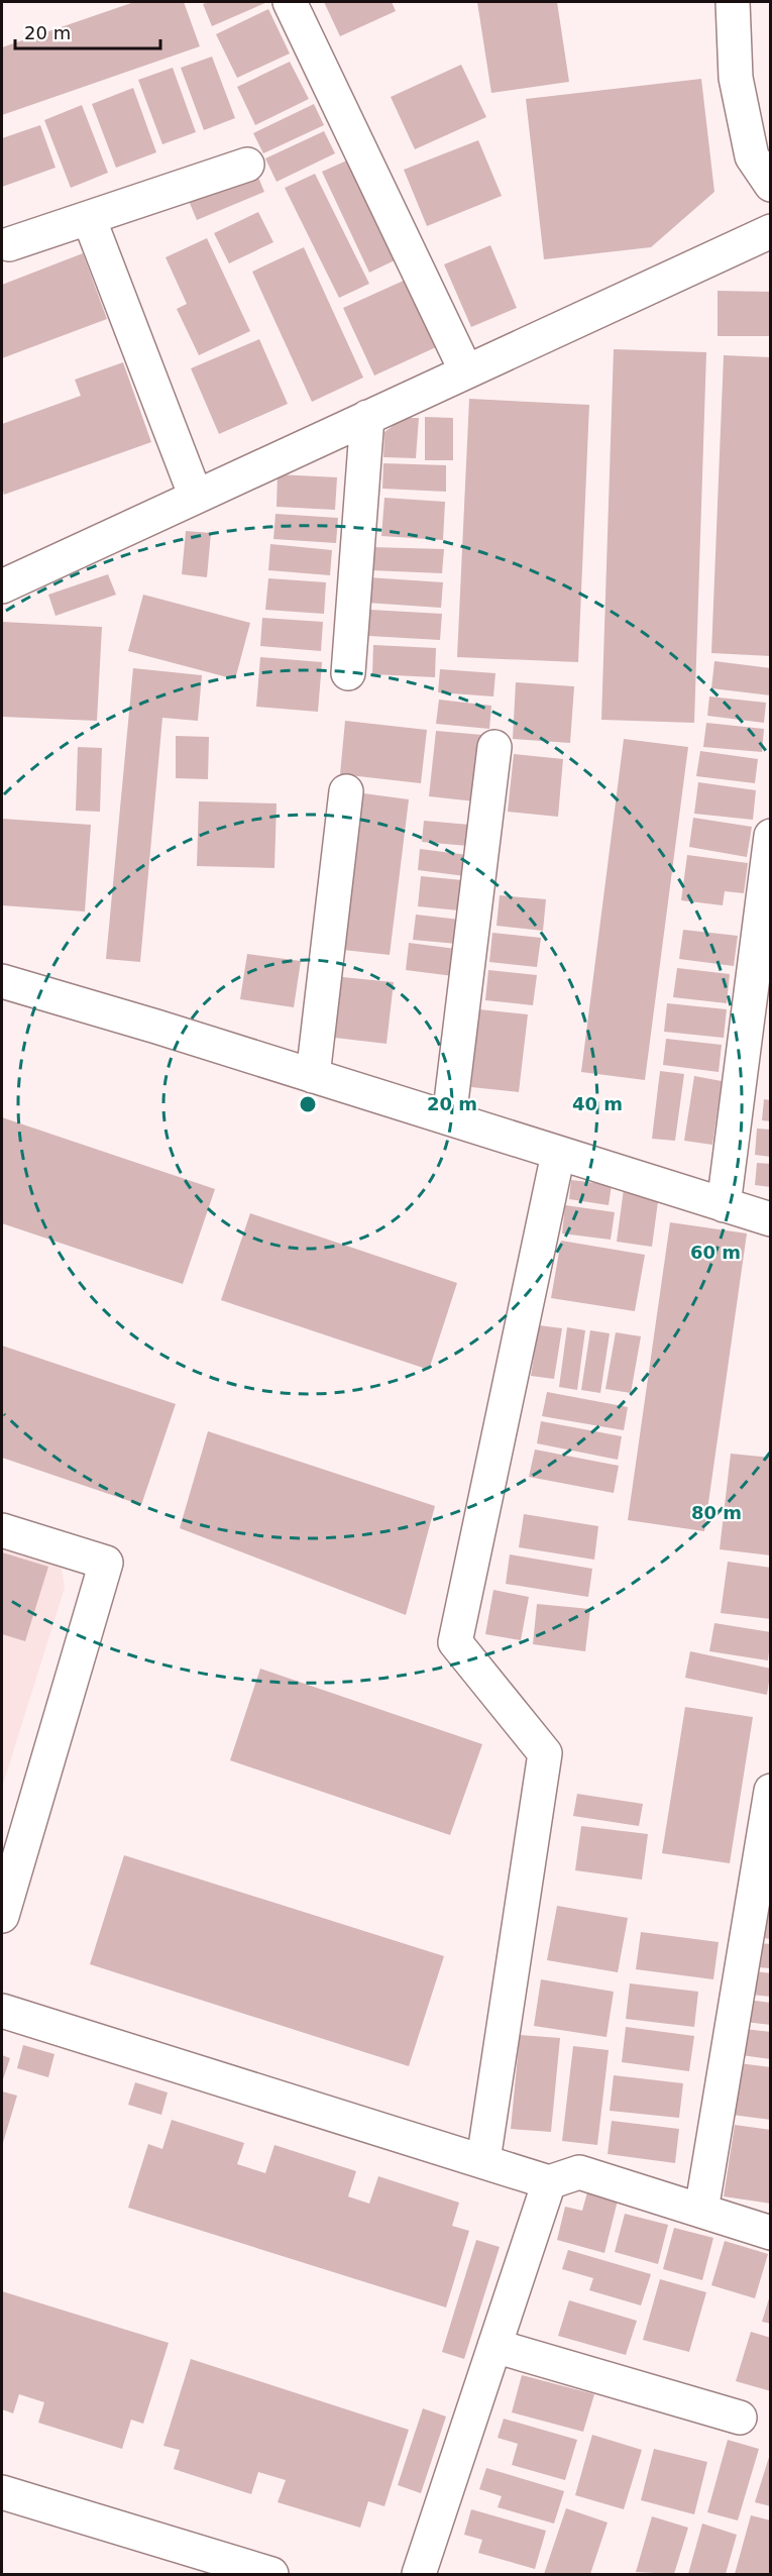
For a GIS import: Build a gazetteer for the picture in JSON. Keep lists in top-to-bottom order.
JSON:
{
  "scale_bar": "20 m",
  "rings": [
    "20 m",
    "40 m",
    "60 m",
    "80 m"
  ]
}
